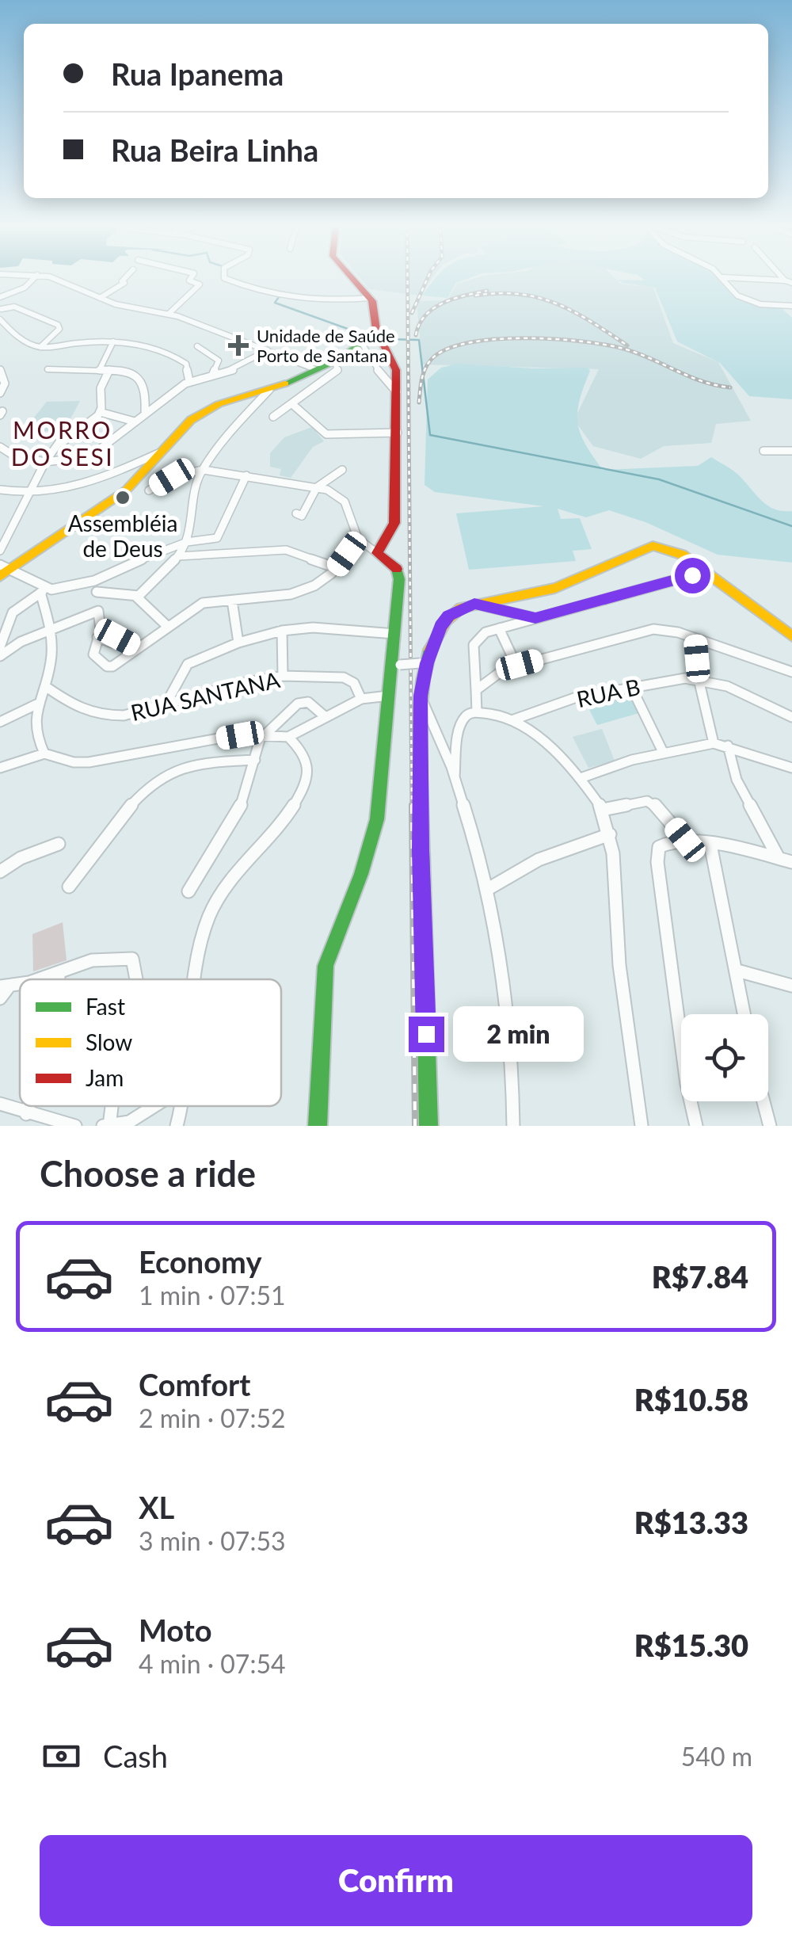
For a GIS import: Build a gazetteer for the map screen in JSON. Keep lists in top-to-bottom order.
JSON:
{
  "streets": {
    "street": ["RUA B", "RUA SANTANA"]
  },
  "districts": ["MORRO DO SESI"],
  "places": {
    "health": ["Unidade de Saúde Porto de Santana"],
    "other": ["Assembléia de Deus"]
  },
  "legend": ["Fast", "Slow", "Jam"],
  "page": {
    "banner": ["Rua Ipanema", "Rua Beira Linha"],
    "bubble": "2 min",
    "heading": "Choose a ride",
    "list": [
      {
        "name": "Economy",
        "note": "1 min · 07:51",
        "value": "R$7.84"
      },
      {
        "name": "Comfort",
        "note": "2 min · 07:52",
        "value": "R$10.58"
      },
      {
        "name": "XL",
        "note": "3 min · 07:53",
        "value": "R$13.33"
      },
      {
        "name": "Moto",
        "note": "4 min · 07:54",
        "value": "R$15.30"
      }
    ],
    "pay": ["Cash", "540 m"],
    "buttons": "Confirm"
  }
}
